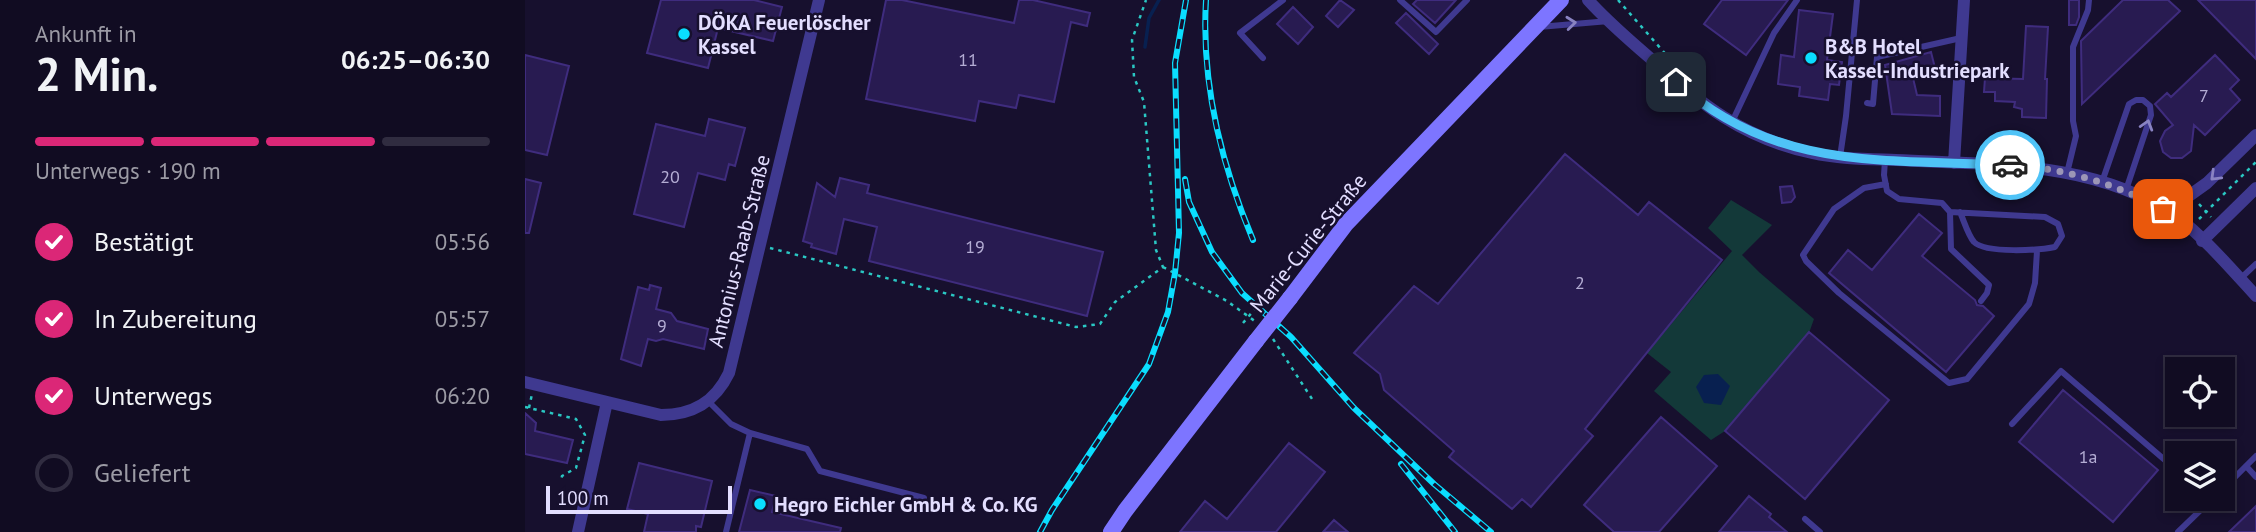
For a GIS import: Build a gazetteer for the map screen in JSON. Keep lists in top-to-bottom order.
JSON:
{
  "streets": {
    "main road": ["Marie-Curie-Straße"],
    "street": ["Antonius-Raab-Straße"]
  },
  "places": ["DÖKA Feuerlöscher Kassel", "B&B Hotel Kassel-Industriepark", "Hegro Eichler GmbH & Co. KG"],
  "house_numbers": [
    "11",
    "7",
    "20",
    "19",
    "2",
    "9",
    "1a"
  ],
  "scale_bar": "100 m",
  "page": {
    "heading": ["2 Min.", "Ankunft in", "06:25–06:30"],
    "bar": "Unterwegs · 190 m",
    "list": [
      ["Bestätigt", "05:56"],
      ["In Zubereitung", "05:57"],
      ["Unterwegs", "06:20"],
      "Geliefert"
    ],
    "scale": "100 m"
  }
}
